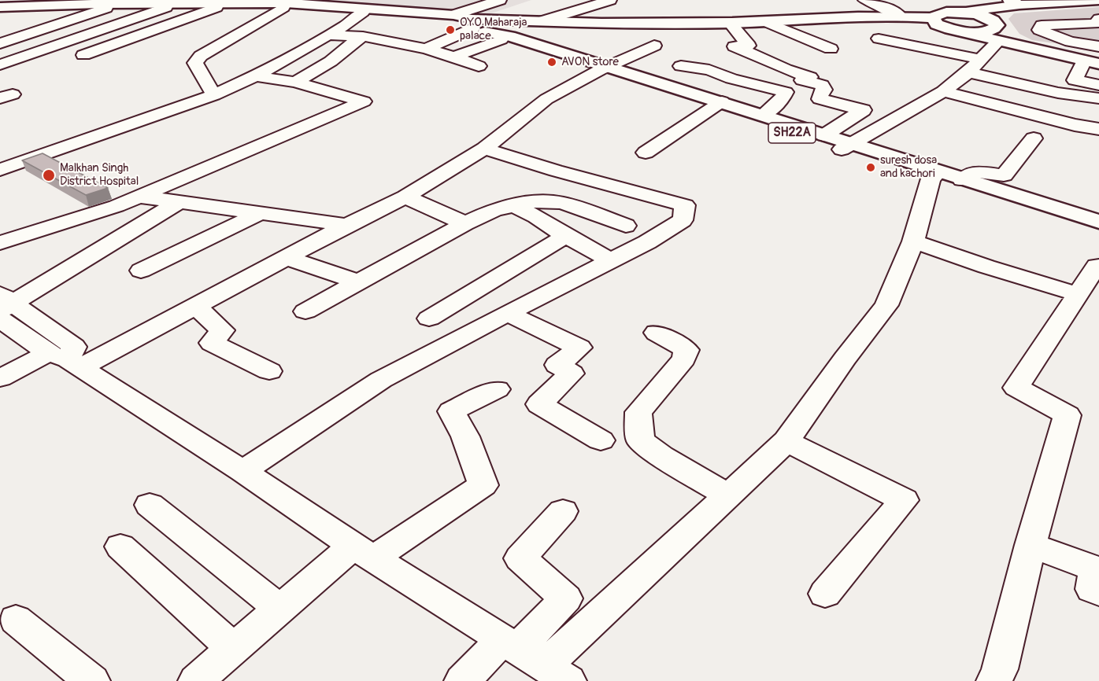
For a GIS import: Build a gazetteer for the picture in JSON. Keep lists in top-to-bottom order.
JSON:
{
  "streets": {
    "main road": ["SH22A"]
  },
  "places": [
    "OYO Maharaja palace",
    "AVON store",
    "suresh dosa and kachori",
    "Malkhan Singh District Hospital"
  ]
}
